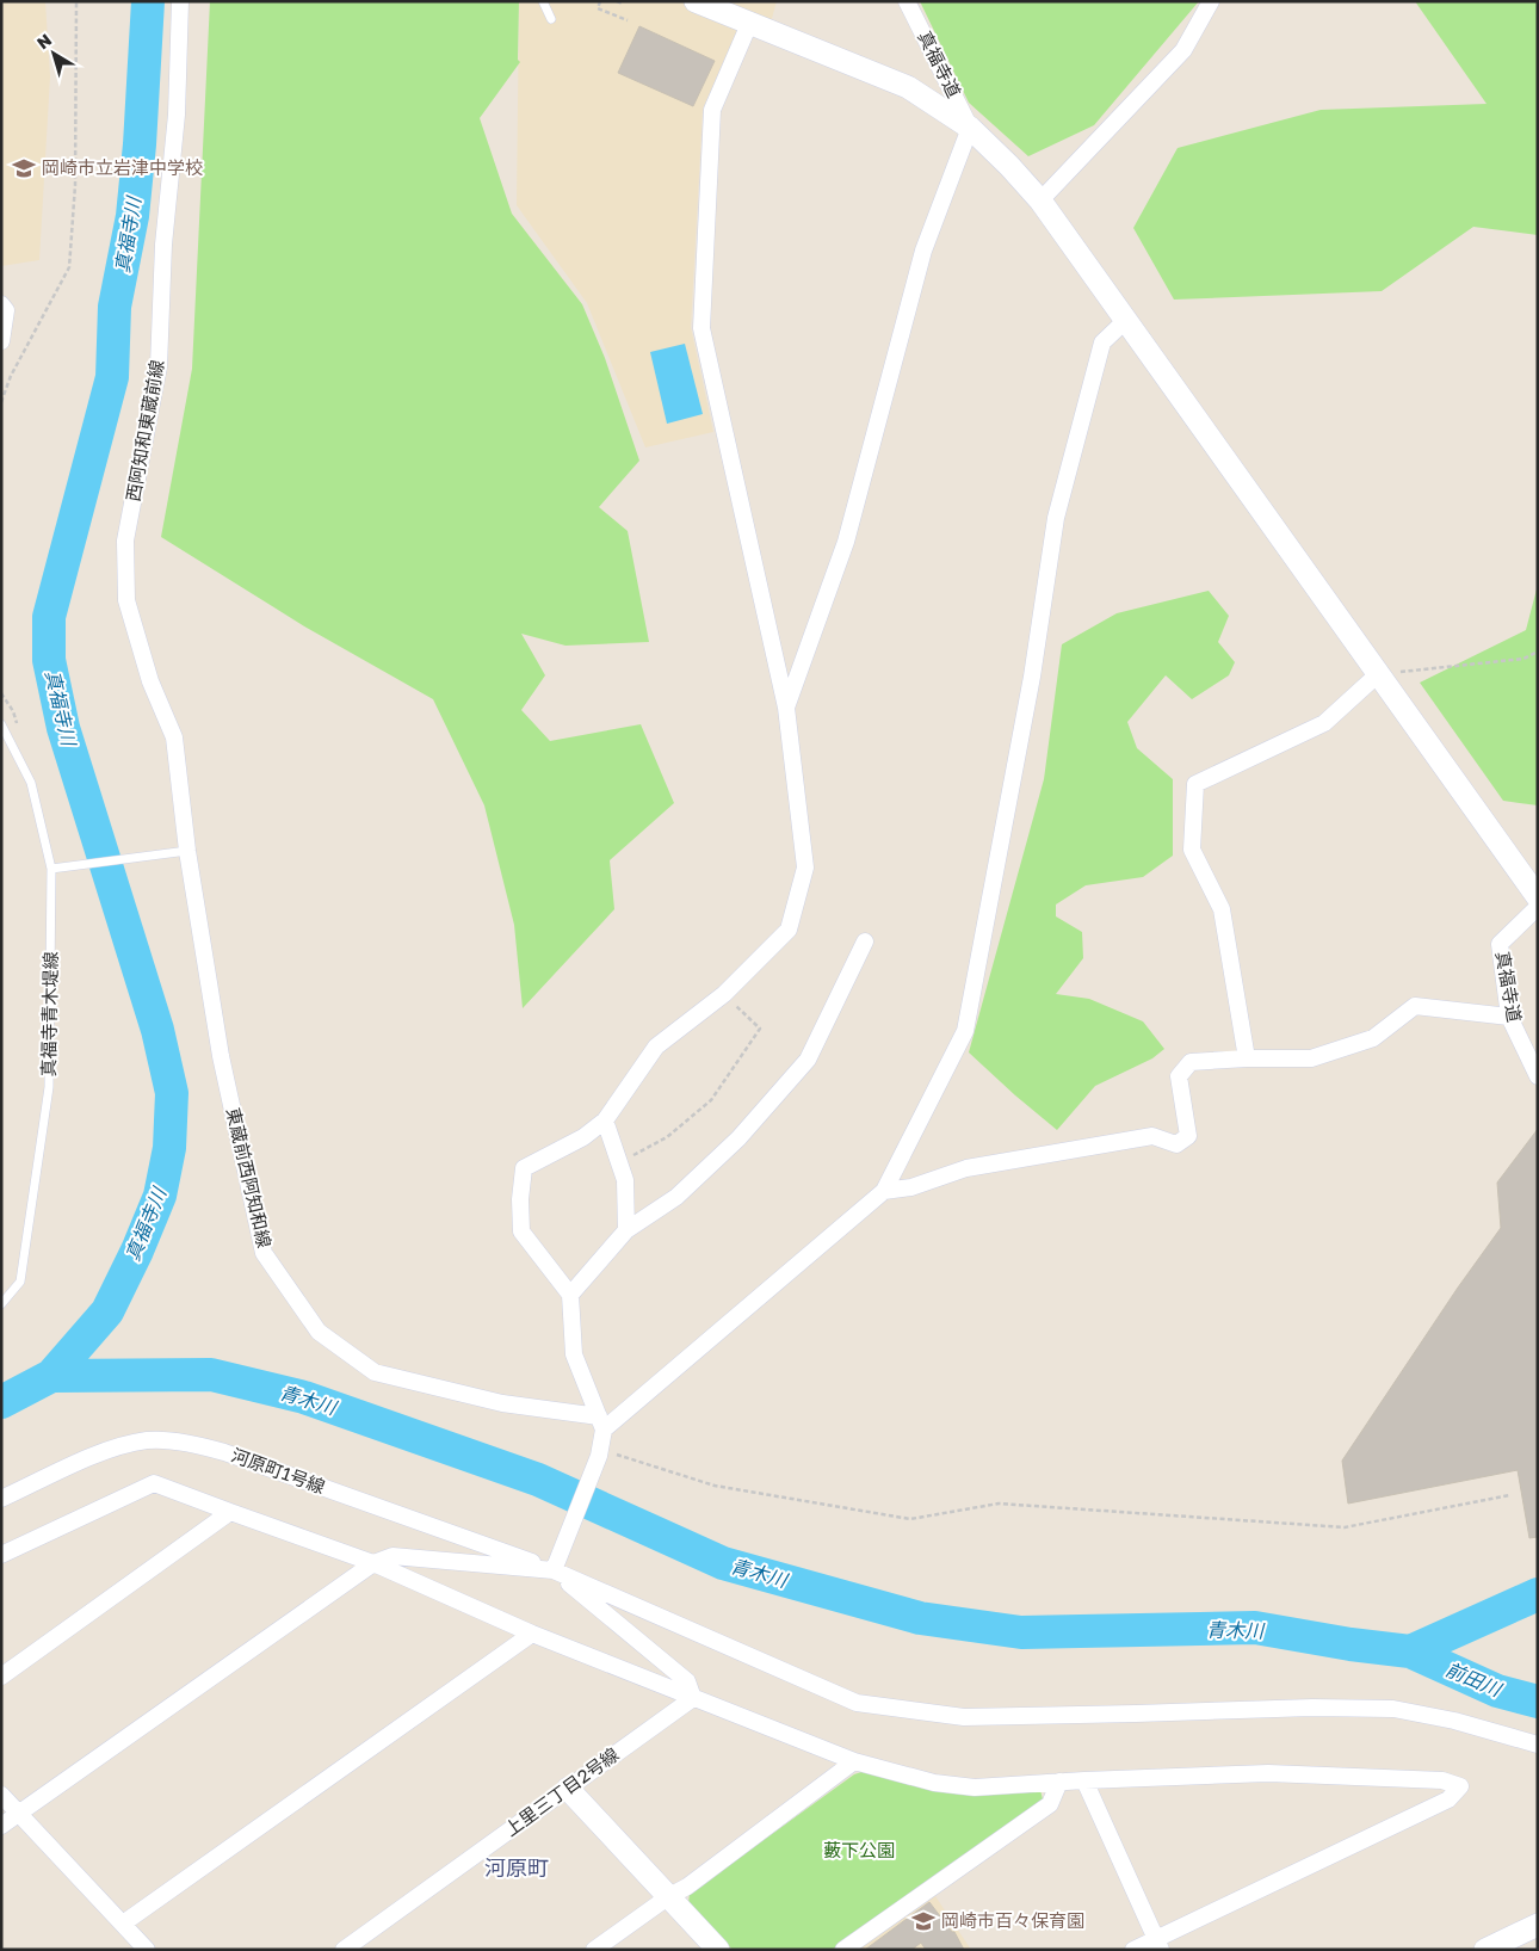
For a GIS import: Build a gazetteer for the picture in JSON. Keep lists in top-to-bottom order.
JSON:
{
  "streets": {
    "street": [
      "真福寺道",
      "西阿知和東蔵前線",
      "東蔵前西阿知和線",
      "河原町1号線",
      "上里三丁目2号線"
    ],
    "lane": ["真福寺青木堤線"]
  },
  "crossings": [
    ["西阿知和東蔵前線", "東蔵前西阿知和線"]
  ],
  "districts": ["河原町"],
  "water": ["真福寺川", "青木川", "前田川"],
  "parks": ["藪下公園"],
  "places": {
    "school or university": ["岡崎市立岩津中学校", "岡崎市百々保育園"]
  },
  "north": "top left"
}
